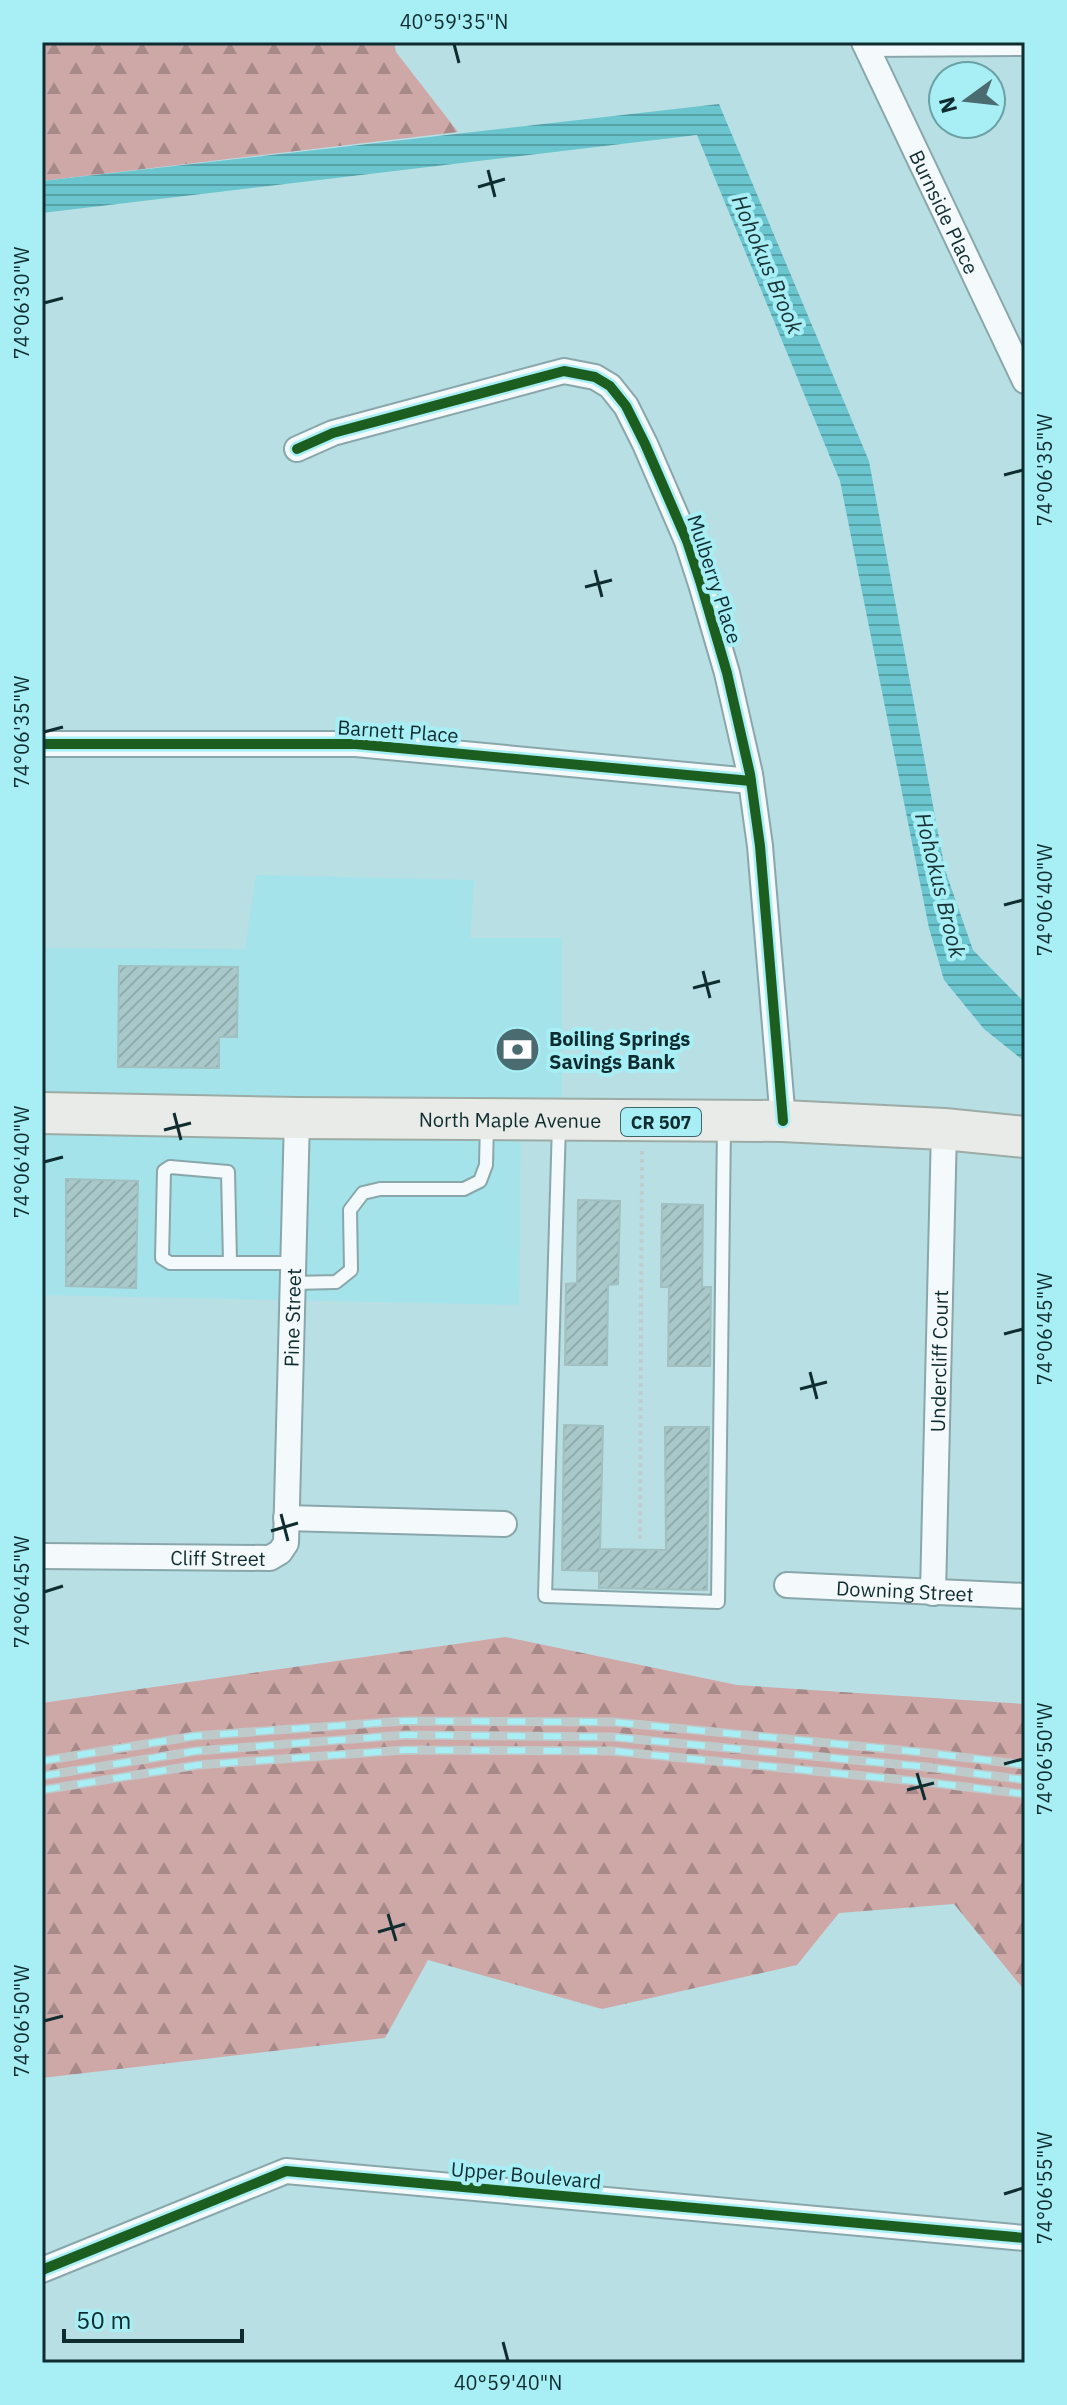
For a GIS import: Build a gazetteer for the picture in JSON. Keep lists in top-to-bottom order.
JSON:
{
  "streets": {
    "main road": ["North Maple Avenue", "CR 507"],
    "street": [
      "Burnside Place",
      "Mulberry Place",
      "Barnett Place",
      "Pine Street",
      "Undercliff Court",
      "Cliff Street",
      "Downing Street",
      "Upper Boulevard"
    ]
  },
  "crossings": [
    ["Mulberry Place", "Barnett Place"],
    ["Mulberry Place", "North Maple Avenue"],
    ["North Maple Avenue", "Pine Street"],
    ["North Maple Avenue", "Undercliff Court"],
    ["Pine Street", "Cliff Street"],
    ["Undercliff Court", "Downing Street"]
  ],
  "water": ["Hohokus Brook"],
  "places": {
    "bank": ["Boiling Springs Savings Bank"]
  },
  "scale_bar": "50 m",
  "north": "left",
  "coordinates": [
    "40°59'35\"N",
    "74°06'30\"W",
    "74°06'35\"W",
    "74°06'40\"W",
    "74°06'45\"W",
    "74°06'50\"W",
    "74°06'55\"W",
    "40°59'40\"N"
  ]
}
